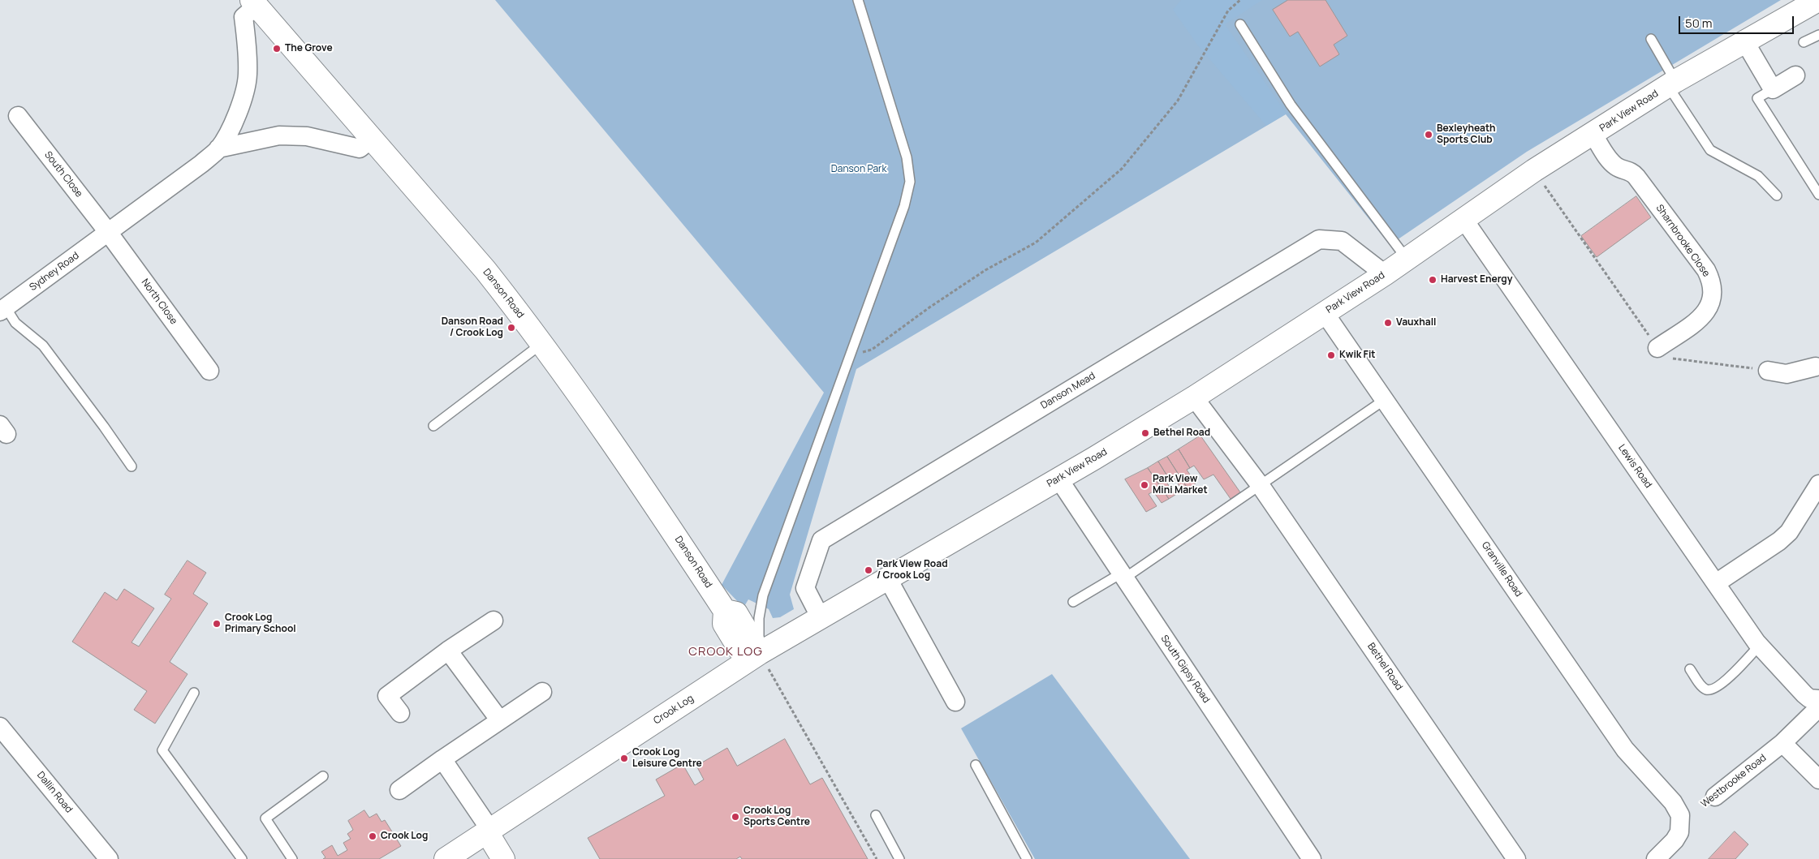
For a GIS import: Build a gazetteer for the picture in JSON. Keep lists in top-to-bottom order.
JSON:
{
  "streets": {
    "main road": ["Park View Road", "Danson Road", "Crook Log"],
    "street": [
      "South Close",
      "Sharnbrooke Close",
      "Sydney Road",
      "North Close",
      "Danson Mead",
      "Lewis Road",
      "Granville Road",
      "Bethel Road",
      "South Gipsy Road",
      "Westbrooke Road",
      "Dallin Road"
    ]
  },
  "crossings": [
    ["Park View Road", "Sharnbrooke Close"],
    ["Park View Road", "Danson Road"],
    ["Park View Road", "Danson Mead"],
    ["Park View Road", "Lewis Road"],
    ["Park View Road", "Granville Road"],
    ["Park View Road", "Bethel Road"],
    ["Park View Road", "South Gipsy Road"],
    ["Park View Road", "Crook Log"],
    ["South Close", "Sydney Road"],
    ["South Close", "North Close"],
    ["Sydney Road", "North Close"],
    ["Danson Road", "Crook Log"]
  ],
  "districts": ["CROOK LOG"],
  "parks": ["Danson Park"],
  "places": [
    "The Grove",
    "Bexleyheath Sports Club",
    "Harvest Energy",
    "Vauxhall",
    "Danson Road / Crook Log",
    "Kwik Fit",
    "Bethel Road",
    "Park View Mini Market",
    "Park View Road / Crook Log",
    "Crook Log Primary School",
    "Crook Log Leisure Centre",
    "Crook Log Sports Centre",
    "Crook Log"
  ],
  "scale_bar": "50 m"
}
